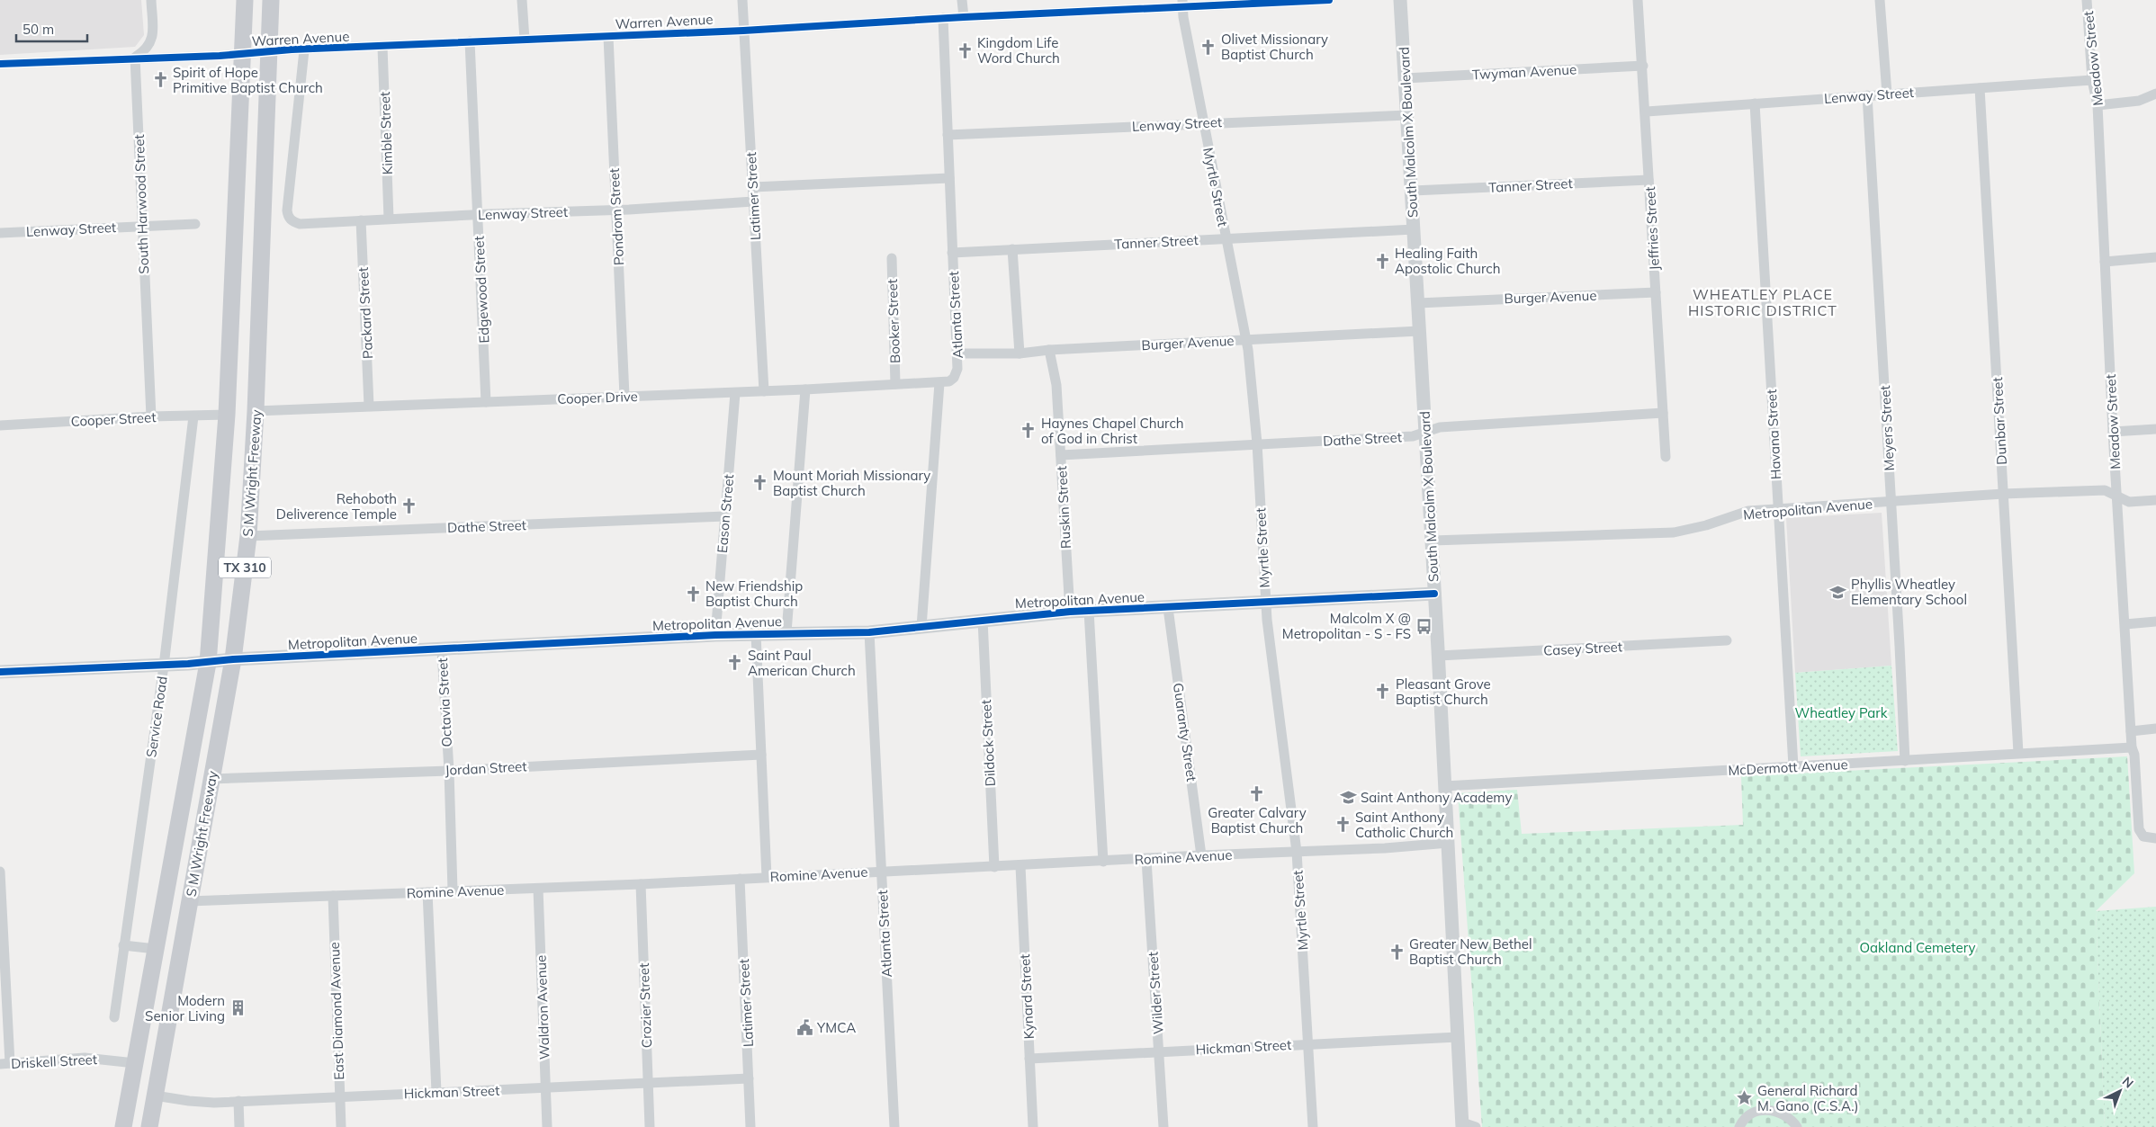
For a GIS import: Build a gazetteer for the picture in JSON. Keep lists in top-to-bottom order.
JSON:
{
  "streets": {
    "main road": ["S M Wright Freeway", "TX 310"],
    "street": [
      "Warren Avenue",
      "Meadow Street",
      "Twyman Avenue",
      "Lenway Street",
      "South Malcolm X Boulevard",
      "Kimble Street",
      "Tanner Street",
      "Myrtle Street",
      "Latimer Street",
      "South Harwood Street",
      "Pondrom Street",
      "Jeffries Street",
      "Edgewood Street",
      "Burger Avenue",
      "Packard Street",
      "Atlanta Street",
      "Booker Street",
      "Cooper Drive",
      "Cooper Street",
      "Dunbar Street",
      "Meyers Street",
      "Havana Street",
      "Dathe Street",
      "Ruskin Street",
      "Metropolitan Avenue",
      "Eason Street",
      "Casey Street",
      "Octavia Street",
      "Service Road",
      "Guaranty Street",
      "Dildock Street",
      "McDermott Avenue",
      "Jordan Street",
      "Romine Avenue",
      "Wilder Street",
      "Kynard Street",
      "Crozier Street",
      "Waldron Avenue",
      "East Diamond Avenue",
      "Hickman Street",
      "Driskell Street"
    ]
  },
  "crossings": [
    ["Warren Avenue", "Lenway Street"],
    ["Warren Avenue", "Kimble Street"],
    ["Warren Avenue", "Myrtle Street"],
    ["Warren Avenue", "Latimer Street"],
    ["Warren Avenue", "South Harwood Street"],
    ["Warren Avenue", "Pondrom Street"],
    ["Warren Avenue", "Edgewood Street"],
    ["Warren Avenue", "Atlanta Street"],
    ["Warren Avenue", "S M Wright Freeway"],
    ["Meadow Street", "Lenway Street"],
    ["Meadow Street", "Metropolitan Avenue"],
    ["Meadow Street", "McDermott Avenue"],
    ["Twyman Avenue", "South Malcolm X Boulevard"],
    ["Twyman Avenue", "Jeffries Street"],
    ["Lenway Street", "South Malcolm X Boulevard"],
    ["Lenway Street", "Kimble Street"],
    ["Lenway Street", "Myrtle Street"],
    ["Lenway Street", "Latimer Street"],
    ["Lenway Street", "South Harwood Street"],
    ["Lenway Street", "Pondrom Street"],
    ["Lenway Street", "Jeffries Street"],
    ["Lenway Street", "Edgewood Street"],
    ["Lenway Street", "Packard Street"],
    ["Lenway Street", "Atlanta Street"],
    ["Lenway Street", "Dunbar Street"],
    ["Lenway Street", "Meyers Street"],
    ["Lenway Street", "Havana Street"],
    ["South Malcolm X Boulevard", "Tanner Street"],
    ["South Malcolm X Boulevard", "Burger Avenue"],
    ["South Malcolm X Boulevard", "Dathe Street"],
    ["South Malcolm X Boulevard", "Metropolitan Avenue"],
    ["South Malcolm X Boulevard", "Casey Street"],
    ["South Malcolm X Boulevard", "McDermott Avenue"],
    ["South Malcolm X Boulevard", "Romine Avenue"],
    ["South Malcolm X Boulevard", "Hickman Street"],
    ["Tanner Street", "Myrtle Street"],
    ["Tanner Street", "Jeffries Street"],
    ["Tanner Street", "Atlanta Street"],
    ["Myrtle Street", "Burger Avenue"],
    ["Myrtle Street", "Dathe Street"],
    ["Myrtle Street", "Metropolitan Avenue"],
    ["Myrtle Street", "Romine Avenue"],
    ["Myrtle Street", "Hickman Street"],
    ["Latimer Street", "Cooper Drive"],
    ["Latimer Street", "Romine Avenue"],
    ["Latimer Street", "Hickman Street"],
    ["South Harwood Street", "Cooper Street"],
    ["Pondrom Street", "Cooper Drive"],
    ["Jeffries Street", "Burger Avenue"],
    ["Jeffries Street", "Dathe Street"],
    ["Edgewood Street", "Cooper Drive"],
    ["Burger Avenue", "Atlanta Street"],
    ["Burger Avenue", "Ruskin Street"],
    ["Packard Street", "Cooper Drive"],
    ["Atlanta Street", "Cooper Drive"],
    ["Atlanta Street", "Metropolitan Avenue"],
    ["Atlanta Street", "Romine Avenue"],
    ["Booker Street", "Cooper Drive"],
    ["Cooper Drive", "S M Wright Freeway"],
    ["Cooper Drive", "Eason Street"],
    ["Cooper Street", "S M Wright Freeway"],
    ["Cooper Street", "Service Road"],
    ["Dunbar Street", "Metropolitan Avenue"],
    ["Dunbar Street", "McDermott Avenue"],
    ["Meyers Street", "Metropolitan Avenue"],
    ["Meyers Street", "McDermott Avenue"],
    ["Havana Street", "Metropolitan Avenue"],
    ["Havana Street", "McDermott Avenue"],
    ["Dathe Street", "S M Wright Freeway"],
    ["Dathe Street", "Ruskin Street"],
    ["Dathe Street", "Eason Street"],
    ["S M Wright Freeway", "Metropolitan Avenue"],
    ["S M Wright Freeway", "Jordan Street"],
    ["S M Wright Freeway", "Romine Avenue"],
    ["S M Wright Freeway", "Hickman Street"],
    ["S M Wright Freeway", "Driskell Street"],
    ["Ruskin Street", "Metropolitan Avenue"],
    ["Metropolitan Avenue", "Eason Street"],
    ["Metropolitan Avenue", "Octavia Street"],
    ["Metropolitan Avenue", "Service Road"],
    ["Metropolitan Avenue", "Guaranty Street"],
    ["Metropolitan Avenue", "Dildock Street"],
    ["Octavia Street", "Jordan Street"],
    ["Octavia Street", "Romine Avenue"],
    ["Guaranty Street", "Romine Avenue"],
    ["Dildock Street", "Romine Avenue"],
    ["Romine Avenue", "Wilder Street"],
    ["Romine Avenue", "Kynard Street"],
    ["Romine Avenue", "Crozier Street"],
    ["Romine Avenue", "Waldron Avenue"],
    ["Romine Avenue", "East Diamond Avenue"],
    ["Wilder Street", "Hickman Street"],
    ["Kynard Street", "Hickman Street"],
    ["Crozier Street", "Hickman Street"],
    ["Waldron Avenue", "Hickman Street"],
    ["East Diamond Avenue", "Hickman Street"]
  ],
  "districts": ["WHEATLEY PLACE HISTORIC DISTRICT"],
  "parks": ["Wheatley Park", "Oakland Cemetery"],
  "places": {
    "church": [
      "Olivet Missionary Baptist Church",
      "Kingdom Life Word Church",
      "Spirit of Hope Primitive Baptist Church",
      "Healing Faith Apostolic Church",
      "Haynes Chapel Church of God in Christ",
      "Mount Moriah Missionary Baptist Church",
      "Rehoboth Deliverence Temple",
      "New Friendship Baptist Church",
      "Saint Paul American Church",
      "Pleasant Grove Baptist Church",
      "Greater Calvary Baptist Church",
      "Saint Anthony Catholic Church",
      "Greater New Bethel Baptist Church"
    ],
    "school or university": ["Phyllis Wheatley Elementary School", "Saint Anthony Academy"],
    "bus stop": ["Malcolm X @ Metropolitan - S - FS"],
    "building": ["Modern Senior Living"],
    "public building": ["YMCA"],
    "place": ["General Richard M. Gano (C.S.A.)"]
  },
  "scale_bar": "50 m",
  "north": "top right"
}
